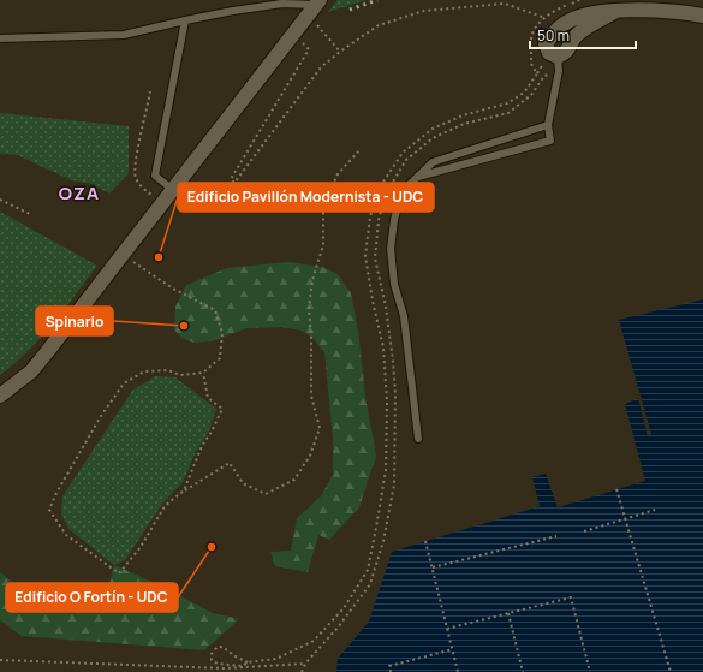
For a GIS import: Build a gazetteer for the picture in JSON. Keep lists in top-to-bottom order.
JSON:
{
  "districts": ["OZA"],
  "places": ["Edificio Pavillón Modernista - UDC", "Spinario", "Edificio O Fortín - UDC"],
  "scale_bar": "50 m"
}
